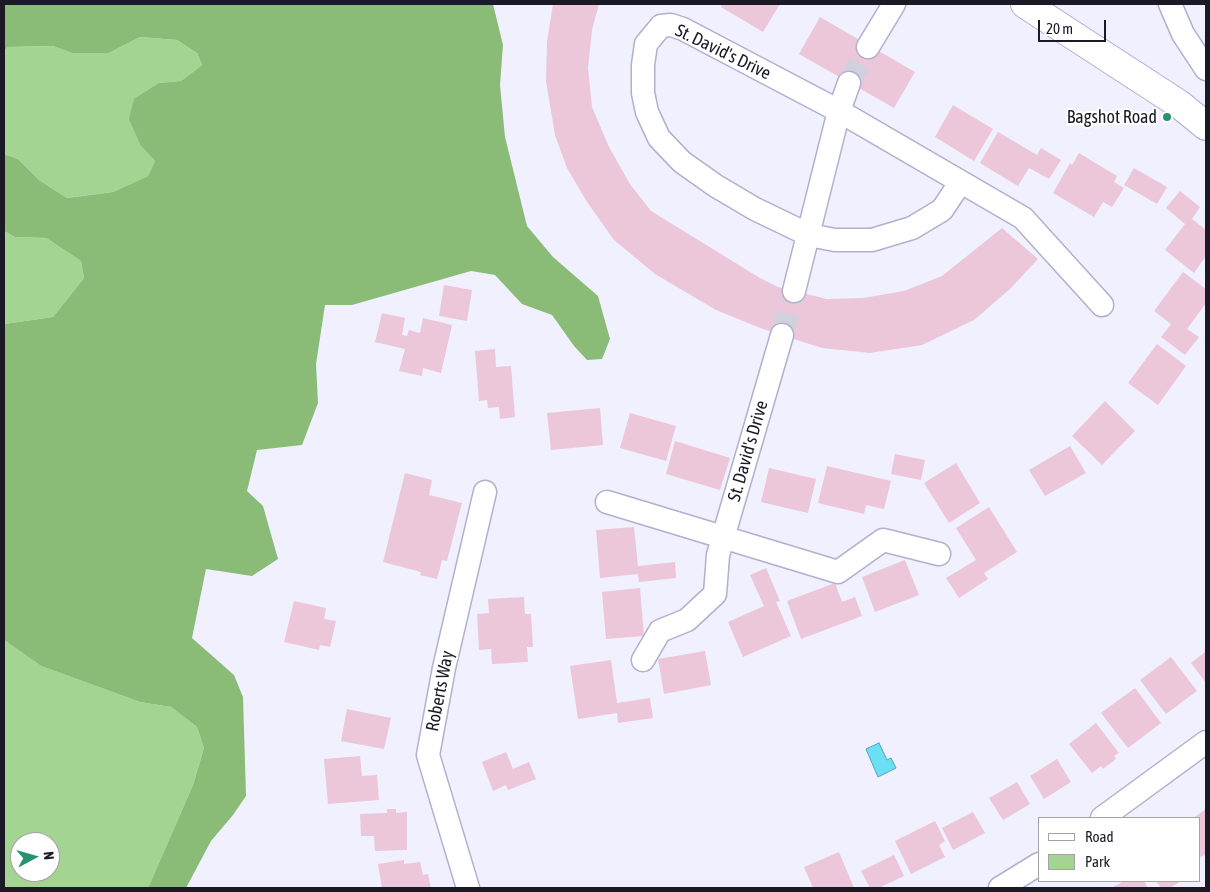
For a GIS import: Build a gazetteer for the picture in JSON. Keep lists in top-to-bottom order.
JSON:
{
  "streets": {
    "street": ["St. David's Drive", "Roberts Way"]
  },
  "places": ["Bagshot Road"],
  "legend": ["Road", "Park"],
  "scale_bar": "20 m",
  "north": "right"
}
